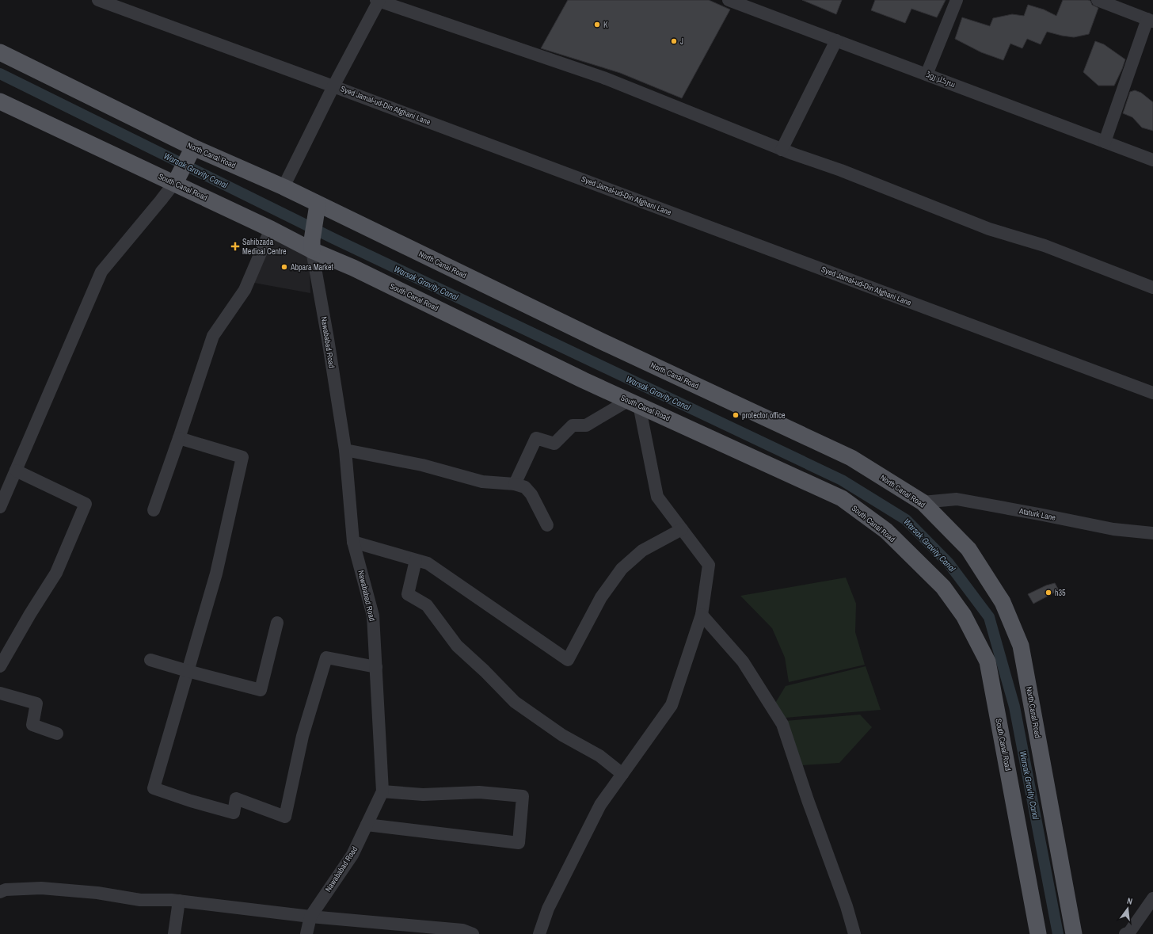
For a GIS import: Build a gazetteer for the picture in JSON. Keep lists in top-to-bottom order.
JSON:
{
  "streets": {
    "main road": ["North Canal Road", "South Canal Road"],
    "street": [
      "سرکلر روڈ",
      "Syed Jamal-ud-Din Afghani Lane",
      "Nawababad Road",
      "Ataturk Lane"
    ]
  },
  "crossings": [
    ["North Canal Road", "Ataturk Lane"],
    ["South Canal Road", "Nawababad Road"]
  ],
  "water": ["Warsak Gravity Canal"],
  "places": {
    "other": [
      "K",
      "J",
      "Abpara Market",
      "protector office",
      "h35"
    ],
    "health": ["Sahibzada Medical Centre"]
  },
  "north": "top"
}
